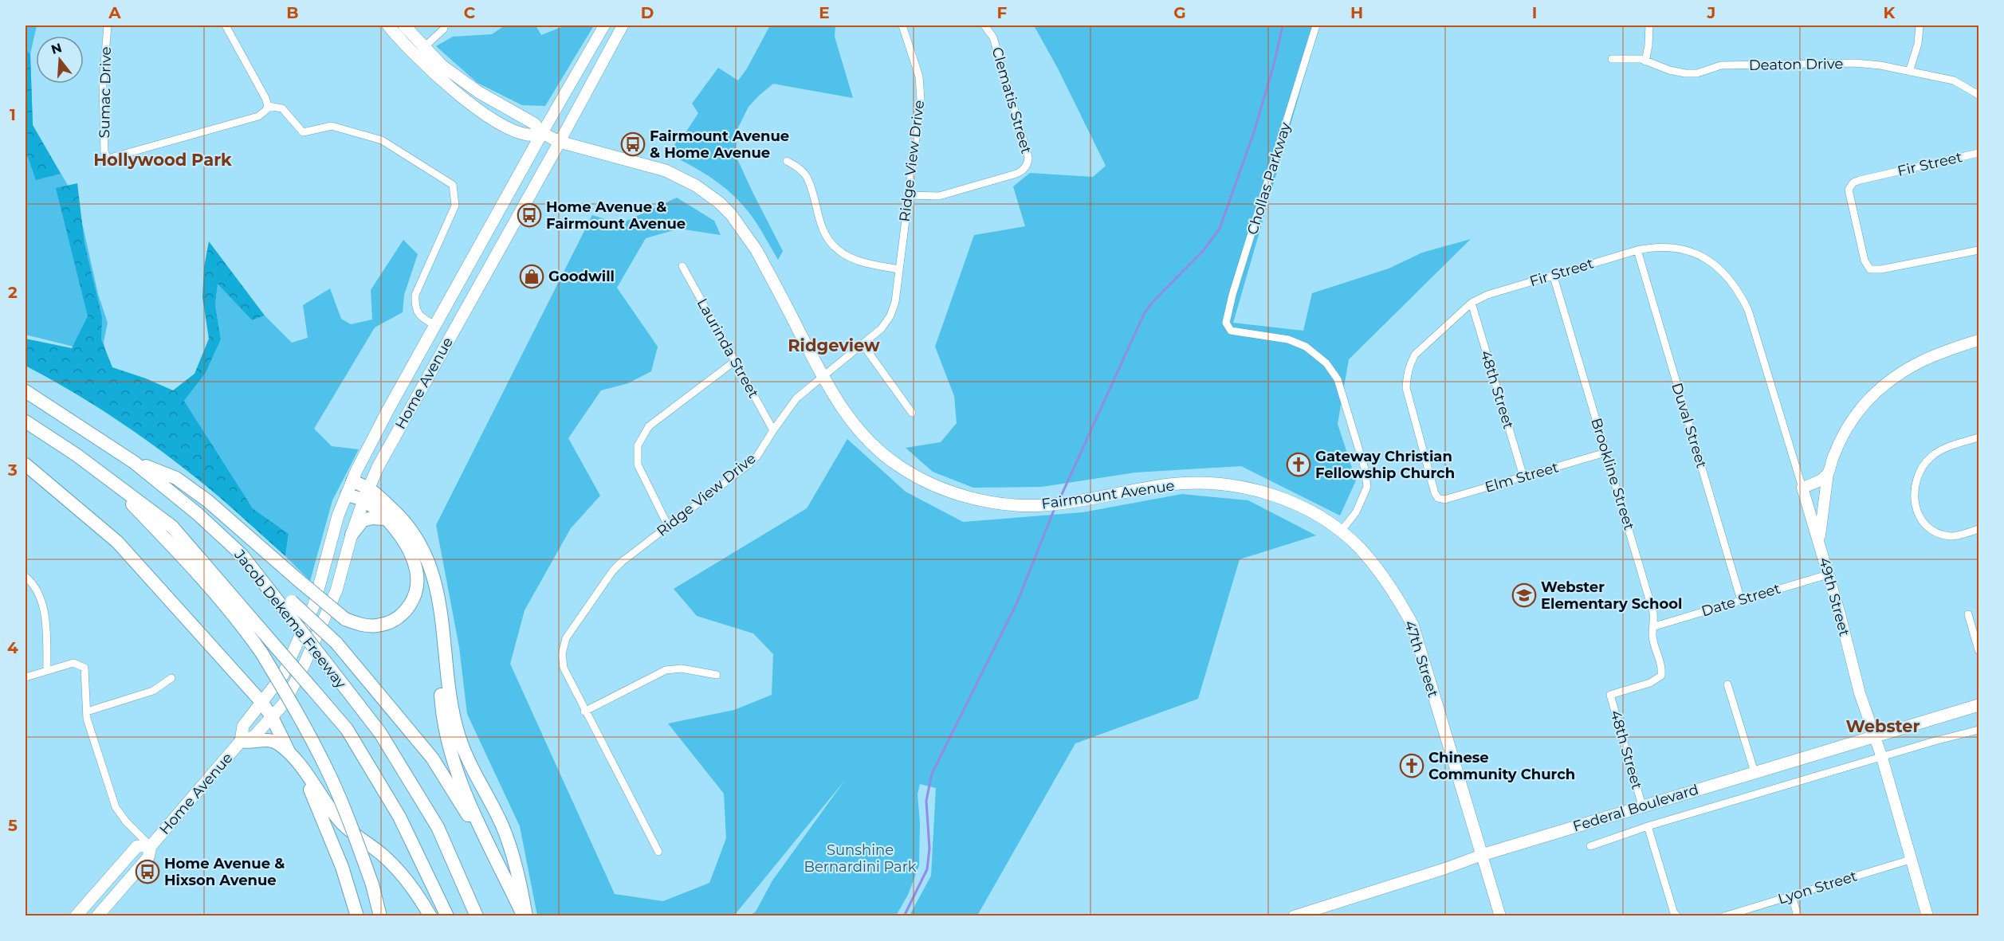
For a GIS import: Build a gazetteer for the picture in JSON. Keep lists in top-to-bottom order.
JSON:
{
  "streets": {
    "highway": ["Jacob Dekema Freeway"],
    "main road": [
      "Home Avenue",
      "Fairmount Avenue",
      "47th Street",
      "Federal Boulevard"
    ],
    "street": [
      "Deaton Drive",
      "Sumac Drive",
      "Clematis Street",
      "Ridge View Drive",
      "Fir Street",
      "Chollas Parkway",
      "Laurinda Street",
      "48th Street",
      "Duval Street",
      "Brookline Street",
      "Elm Street",
      "49th Street",
      "Date Street",
      "Lyon Street"
    ]
  },
  "crossings": [
    ["Clematis Street", "Ridge View Drive"],
    ["Ridge View Drive", "Laurinda Street"],
    ["Ridge View Drive", "Fairmount Avenue"],
    ["Fir Street", "48th Street"],
    ["Fir Street", "Duval Street"],
    ["Fir Street", "Brookline Street"],
    ["Fir Street", "Elm Street"],
    ["Fir Street", "49th Street"],
    ["Chollas Parkway", "Fairmount Avenue"],
    ["Chollas Parkway", "47th Street"],
    ["Home Avenue", "Fairmount Avenue"],
    ["48th Street", "Brookline Street"],
    ["48th Street", "Elm Street"],
    ["48th Street", "Federal Boulevard"],
    ["Duval Street", "Date Street"],
    ["Brookline Street", "Elm Street"],
    ["Brookline Street", "Date Street"],
    ["Fairmount Avenue", "47th Street"],
    ["49th Street", "Date Street"],
    ["49th Street", "Federal Boulevard"],
    ["49th Street", "Lyon Street"],
    ["47th Street", "Federal Boulevard"]
  ],
  "districts": ["Hollywood Park", "Ridgeview", "Webster"],
  "parks": ["Sunshine Bernardini Park"],
  "places": {
    "bus stop": ["Fairmount Avenue & Home Avenue", "Home Avenue & Fairmount Avenue", "Home Avenue & Hixson Avenue"],
    "shop": ["Goodwill"],
    "church": ["Gateway Christian Fellowship Church", "Chinese Community Church"],
    "school or university": ["Webster Elementary School"]
  },
  "north": "top",
  "grid": {
    "columns": [
      "A",
      "B",
      "C",
      "D",
      "E",
      "F",
      "G",
      "H",
      "I",
      "J",
      "K"
    ],
    "rows": [
      "1",
      "2",
      "3",
      "4",
      "5"
    ]
  }
}
